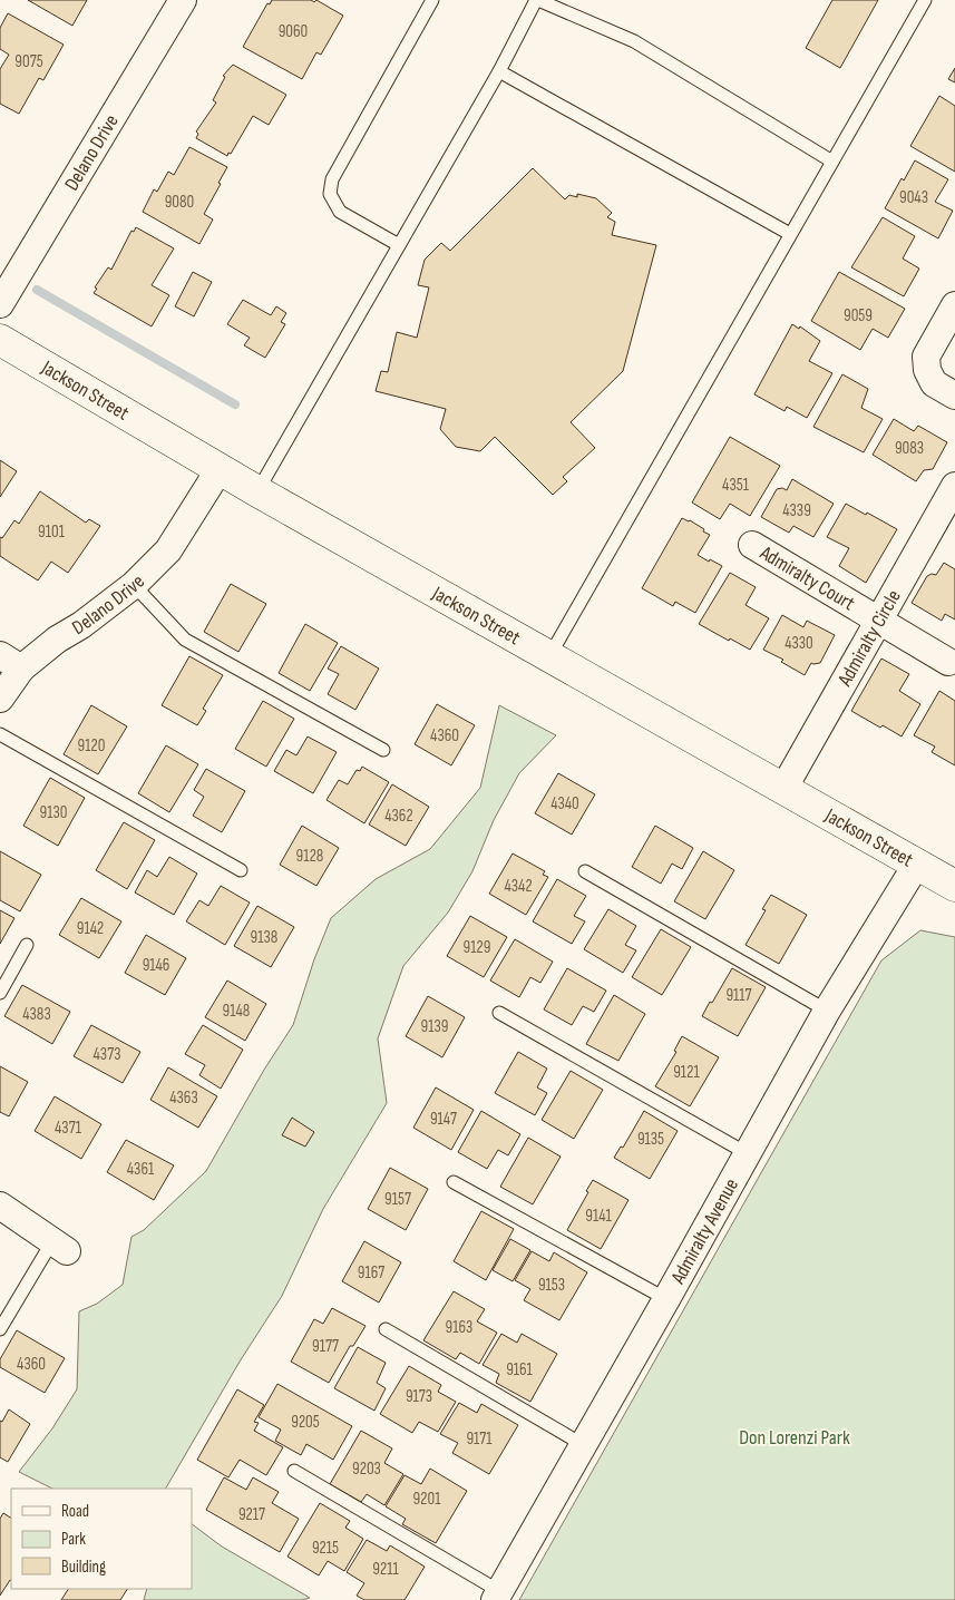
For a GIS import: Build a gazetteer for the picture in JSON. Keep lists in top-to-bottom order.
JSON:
{
  "streets": {
    "main road": ["Jackson Street"],
    "street": [
      "Delano Drive",
      "Admiralty Court",
      "Admiralty Circle",
      "Admiralty Avenue"
    ]
  },
  "crossings": [
    ["Delano Drive", "Jackson Street"],
    ["Jackson Street", "Admiralty Circle"],
    ["Jackson Street", "Admiralty Avenue"],
    ["Admiralty Court", "Admiralty Circle"]
  ],
  "parks": ["Don Lorenzi Park"],
  "house_numbers": [
    "9060",
    "9075",
    "9043",
    "9080",
    "9059",
    "9083",
    "4351",
    "4339",
    "9101",
    "4330",
    "4360",
    "9120",
    "4340",
    "9130",
    "4362",
    "9128",
    "4342",
    "9142",
    "9138",
    "9129",
    "9146",
    "9117",
    "9148",
    "4383",
    "9139",
    "4373",
    "9121",
    "4363",
    "9147",
    "4371",
    "9135",
    "4361",
    "9157",
    "9141",
    "9167",
    "9153",
    "9163",
    "9177",
    "4360",
    "9161",
    "9173",
    "9205",
    "9171",
    "9203",
    "9201",
    "9217",
    "9215",
    "9211"
  ],
  "legend": ["Road", "Park", "Building"]
}
